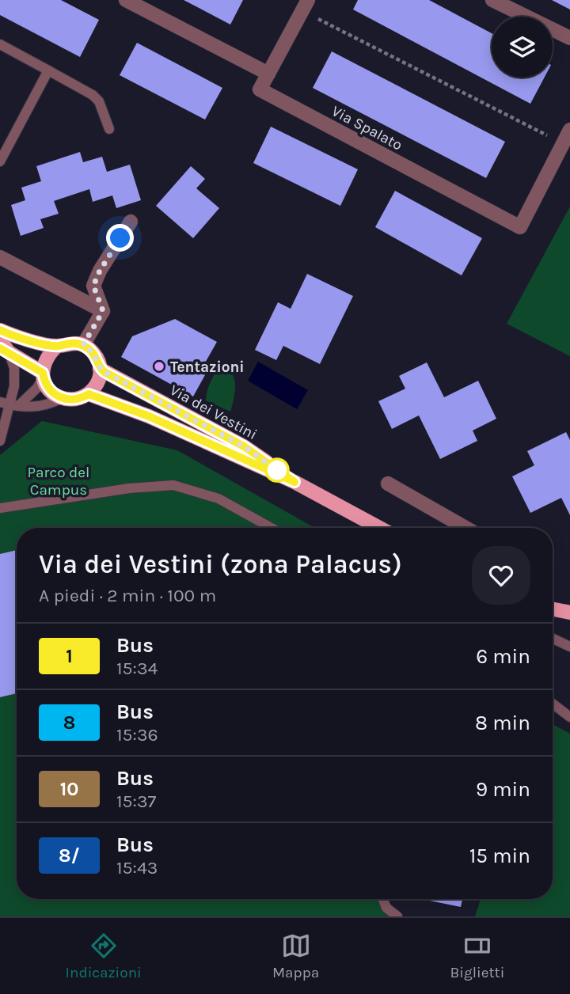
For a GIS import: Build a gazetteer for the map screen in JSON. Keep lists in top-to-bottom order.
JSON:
{
  "streets": {
    "main road": ["Via dei Vestini"],
    "street": ["Via Spalato"]
  },
  "parks": ["Parco del Campus"],
  "places": ["Tentazioni"],
  "lines": ["bus line 1"],
  "page": {
    "heading": ["Via dei Vestini (zona Palacus)", "A piedi · 2 min · 100 m"],
    "list": [
      {
        "mark": "1",
        "name": "Bus",
        "note": "15:34",
        "value": "6 min"
      },
      {
        "mark": "8",
        "name": "Bus",
        "note": "15:36",
        "value": "8 min"
      },
      {
        "mark": "10",
        "name": "Bus",
        "note": "15:37",
        "value": "9 min"
      },
      {
        "mark": "8/",
        "name": "Bus",
        "note": "15:43",
        "value": "15 min"
      }
    ],
    "tabs": ["Indicazioni", "Mappa", "Biglietti"]
  }
}
